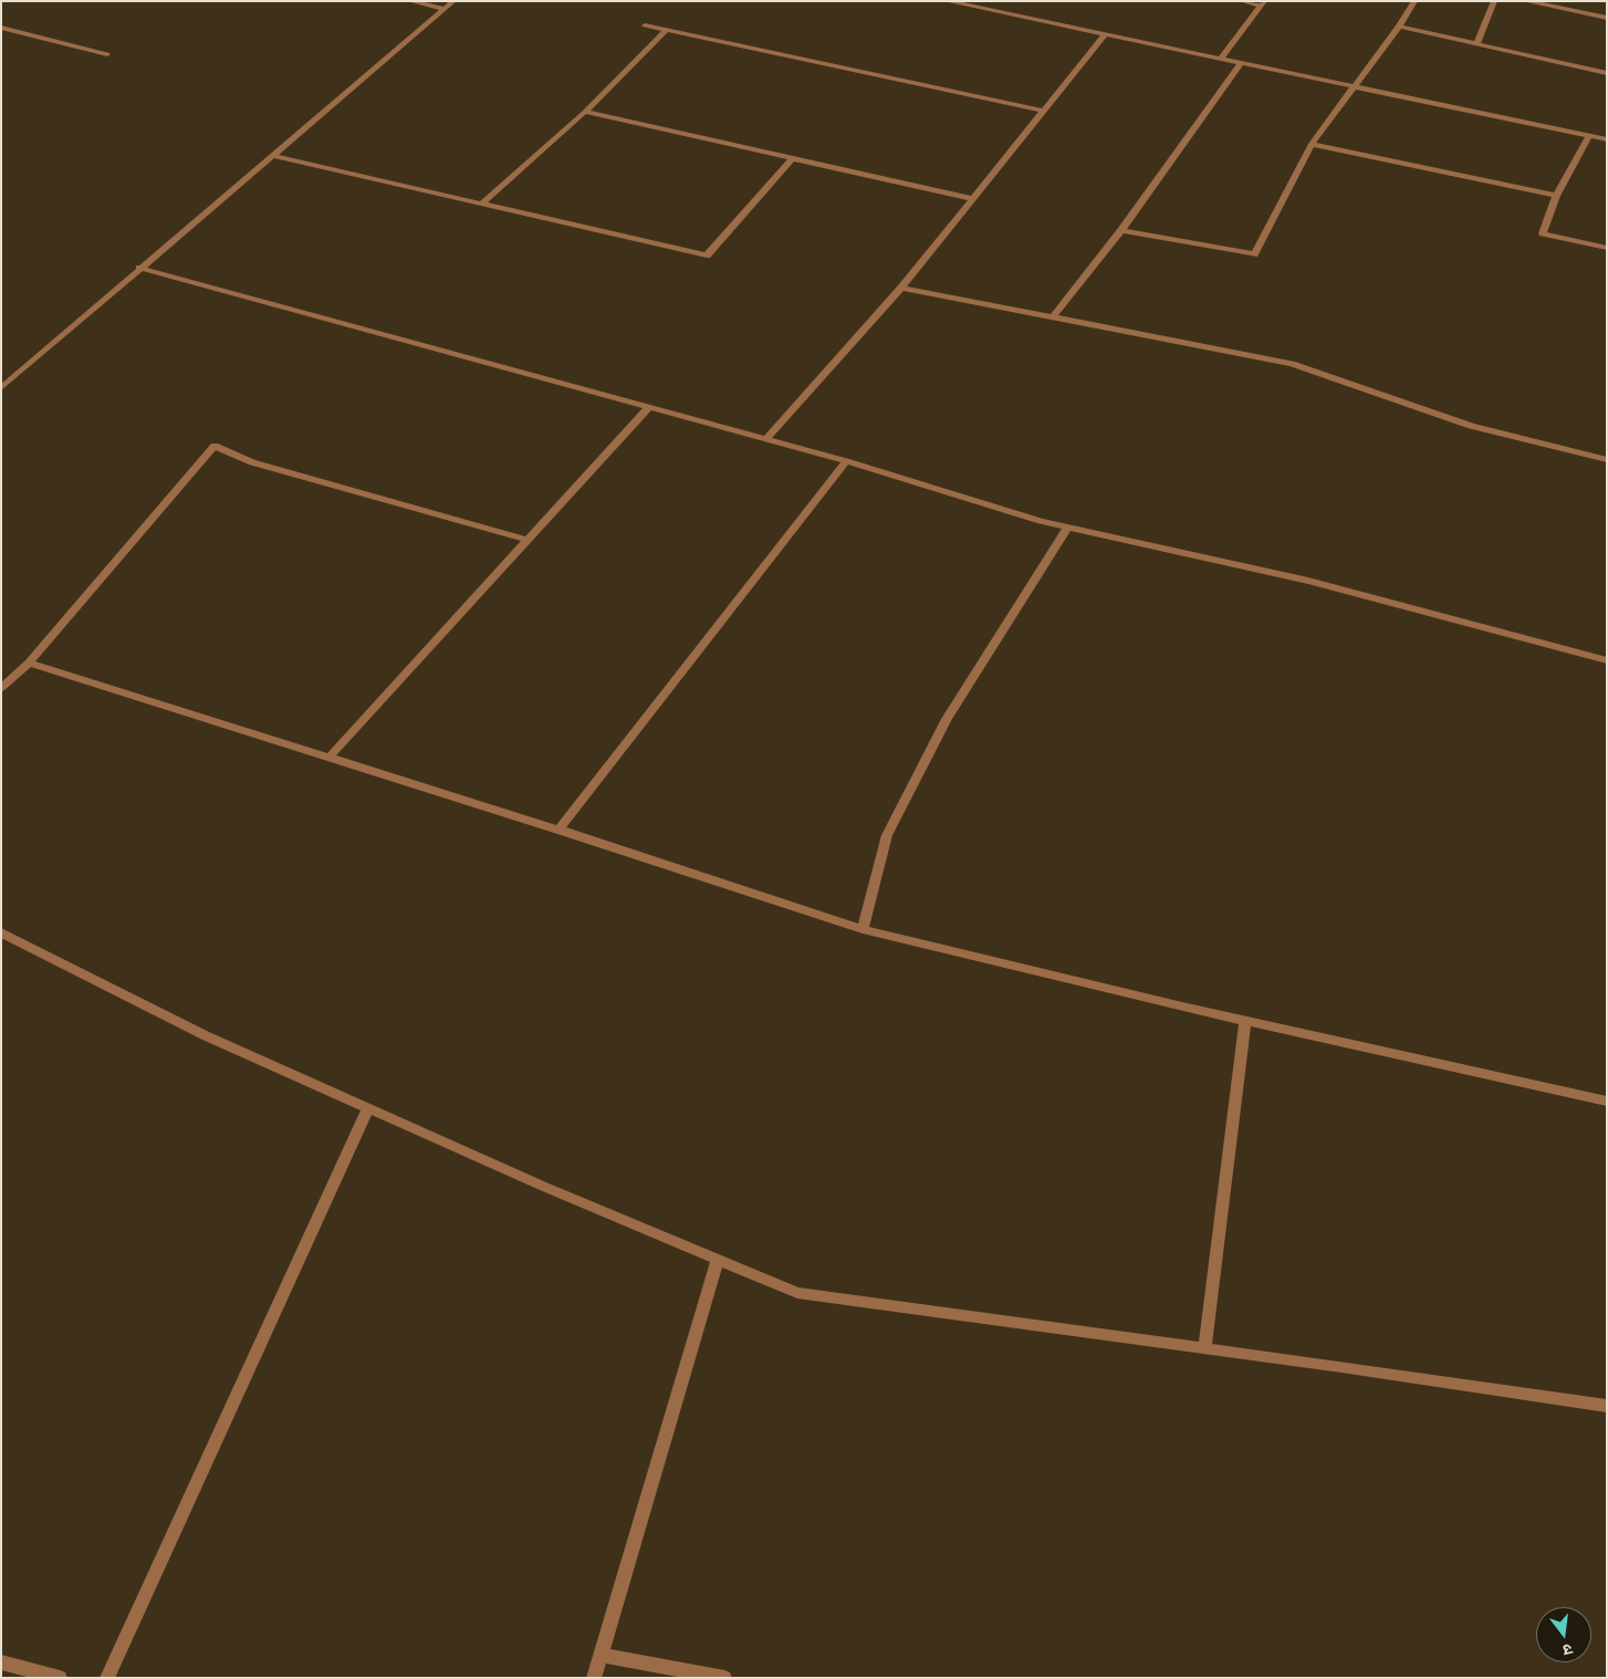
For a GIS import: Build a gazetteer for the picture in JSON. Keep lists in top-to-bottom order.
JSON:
{
  "north": "bottom"
}
